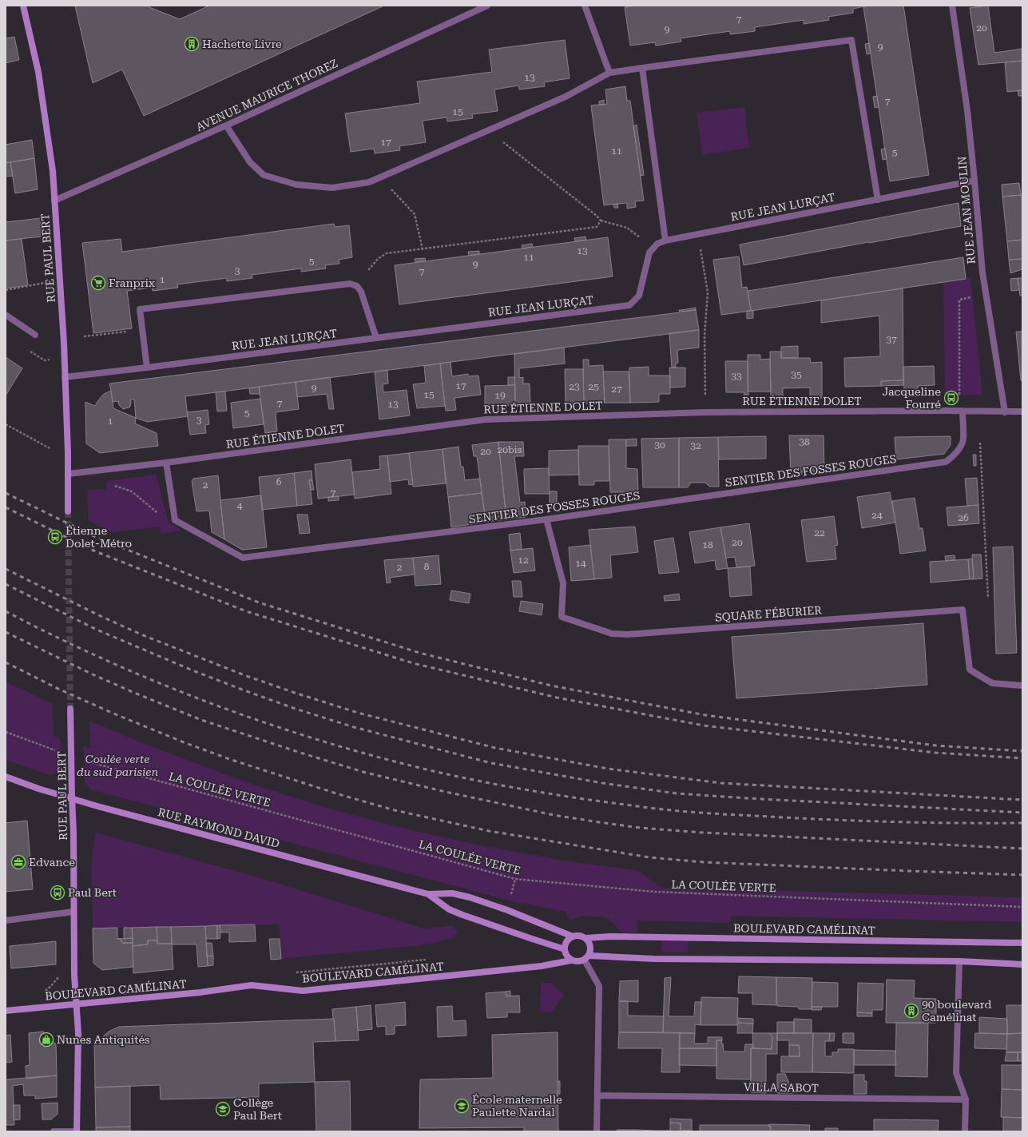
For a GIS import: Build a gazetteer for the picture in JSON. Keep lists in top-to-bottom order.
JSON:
{
  "streets": {
    "main road": ["RUE PAUL BERT", "RUE RAYMOND DAVID", "BOULEVARD CAMÉLINAT"],
    "street": [
      "AVENUE MAURICE THOREZ",
      "RUE JEAN LURÇAT",
      "RUE JEAN MOULIN",
      "RUE ÉTIENNE DOLET",
      "SENTIER DES FOSSES ROUGES",
      "SQUARE FÉBURIER",
      "VILLA SABOT"
    ],
    "path": ["LA COULÉE VERTE"]
  },
  "crossings": [
    ["AVENUE MAURICE THOREZ", "RUE PAUL BERT"],
    ["RUE JEAN LURÇAT", "RUE JEAN MOULIN"],
    ["RUE JEAN LURÇAT", "RUE PAUL BERT"],
    ["RUE JEAN MOULIN", "RUE ÉTIENNE DOLET"],
    ["RUE PAUL BERT", "RUE ÉTIENNE DOLET"],
    ["RUE PAUL BERT", "LA COULÉE VERTE"],
    ["RUE PAUL BERT", "RUE RAYMOND DAVID"],
    ["RUE PAUL BERT", "BOULEVARD CAMÉLINAT"],
    ["RUE ÉTIENNE DOLET", "SENTIER DES FOSSES ROUGES"],
    ["SENTIER DES FOSSES ROUGES", "SQUARE FÉBURIER"],
    ["RUE RAYMOND DAVID", "BOULEVARD CAMÉLINAT"]
  ],
  "parks": ["Coulée verte du sud parisien"],
  "places": {
    "building": ["Hachette Livre", "90 boulevard Camélinat"],
    "supermarket": ["Franprix"],
    "bus stop": ["Jacqueline Fourré", "Étienne Dolet-Métro", "Paul Bert"],
    "office": ["Edvance"],
    "shop": ["Nunes Antiquités"],
    "school or university": ["École maternelle Paulette Nardal", "Collège Paul Bert"]
  },
  "house_numbers": [
    "7",
    "20",
    "9",
    "9",
    "13",
    "7",
    "15",
    "17",
    "11",
    "5",
    "13",
    "11",
    "5",
    "9",
    "3",
    "7",
    "1",
    "37",
    "35",
    "33",
    "17",
    "23",
    "25",
    "9",
    "27",
    "15",
    "19",
    "7",
    "13",
    "5",
    "3",
    "1",
    "38",
    "30",
    "32",
    "20bis",
    "20",
    "6",
    "2",
    "7",
    "4",
    "24",
    "26",
    "22",
    "20",
    "18",
    "12",
    "14",
    "8",
    "2"
  ]
}
